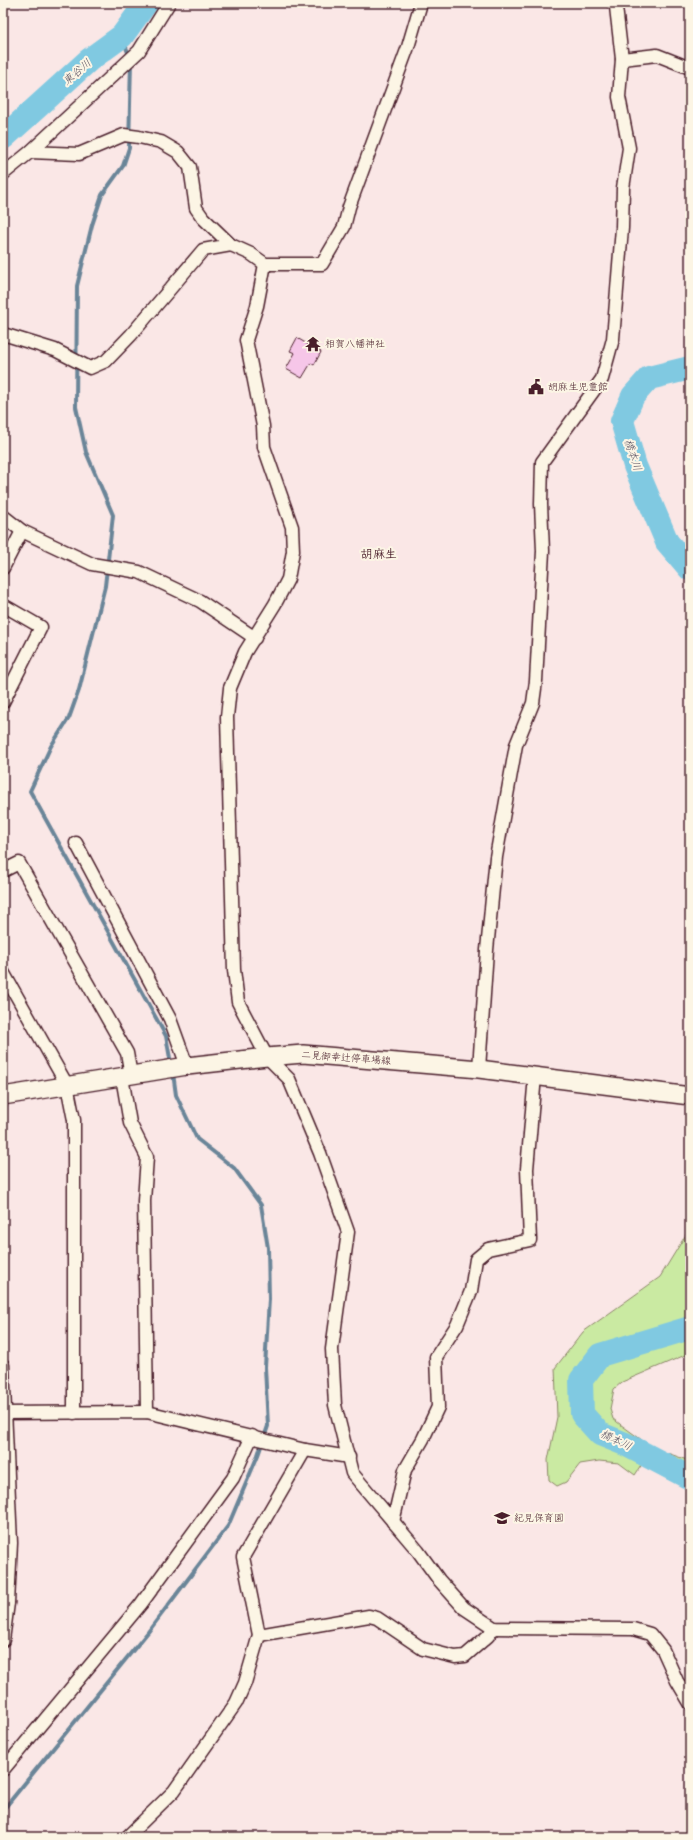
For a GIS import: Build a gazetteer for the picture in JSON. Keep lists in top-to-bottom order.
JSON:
{
  "streets": {
    "main road": ["二見御幸辻停車場線"]
  },
  "districts": ["胡麻生"],
  "water": ["東谷川", "橋本川"],
  "places": {
    "temple": ["相賀八幡神社"],
    "public building": ["胡麻生児童館"],
    "school or university": ["紀見保育園"]
  }
}
